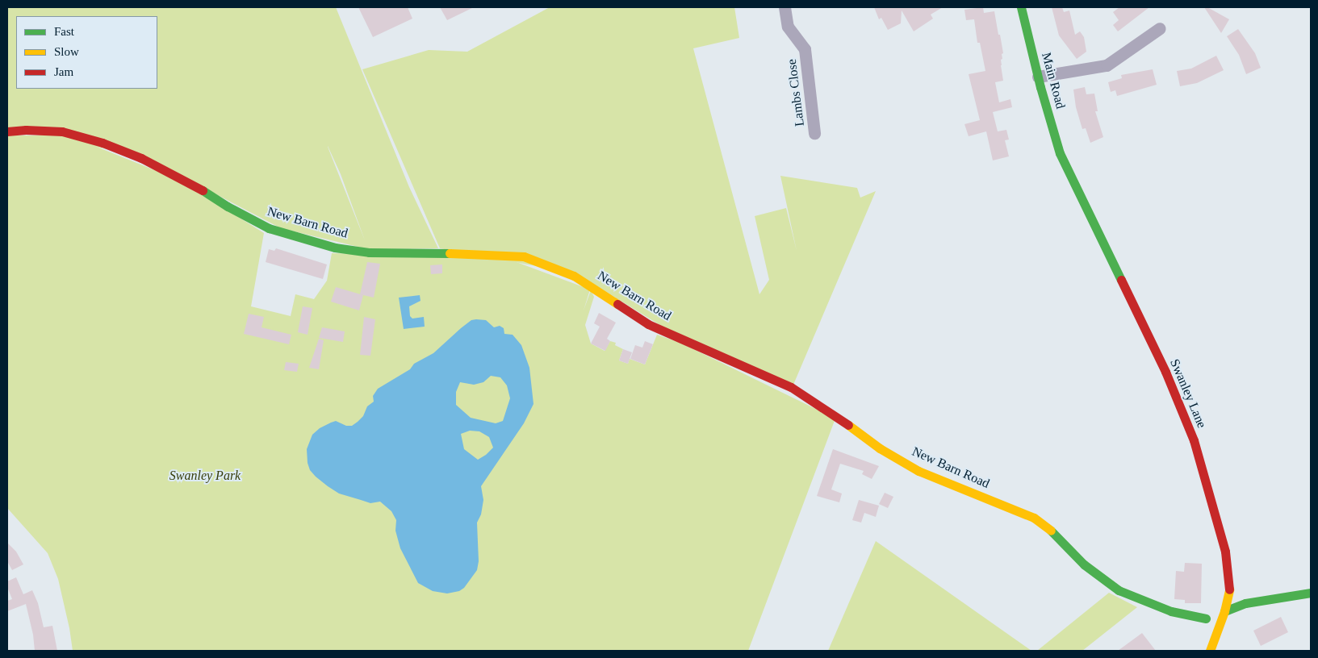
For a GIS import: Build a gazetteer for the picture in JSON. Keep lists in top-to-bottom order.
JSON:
{
  "streets": {
    "street": [
      "Main Road",
      "Lambs Close",
      "New Barn Road",
      "Swanley Lane"
    ]
  },
  "crossings": [
    ["Main Road", "Swanley Lane"],
    ["New Barn Road", "Swanley Lane"]
  ],
  "parks": ["Swanley Park"],
  "legend": ["Fast", "Slow", "Jam"]
}
